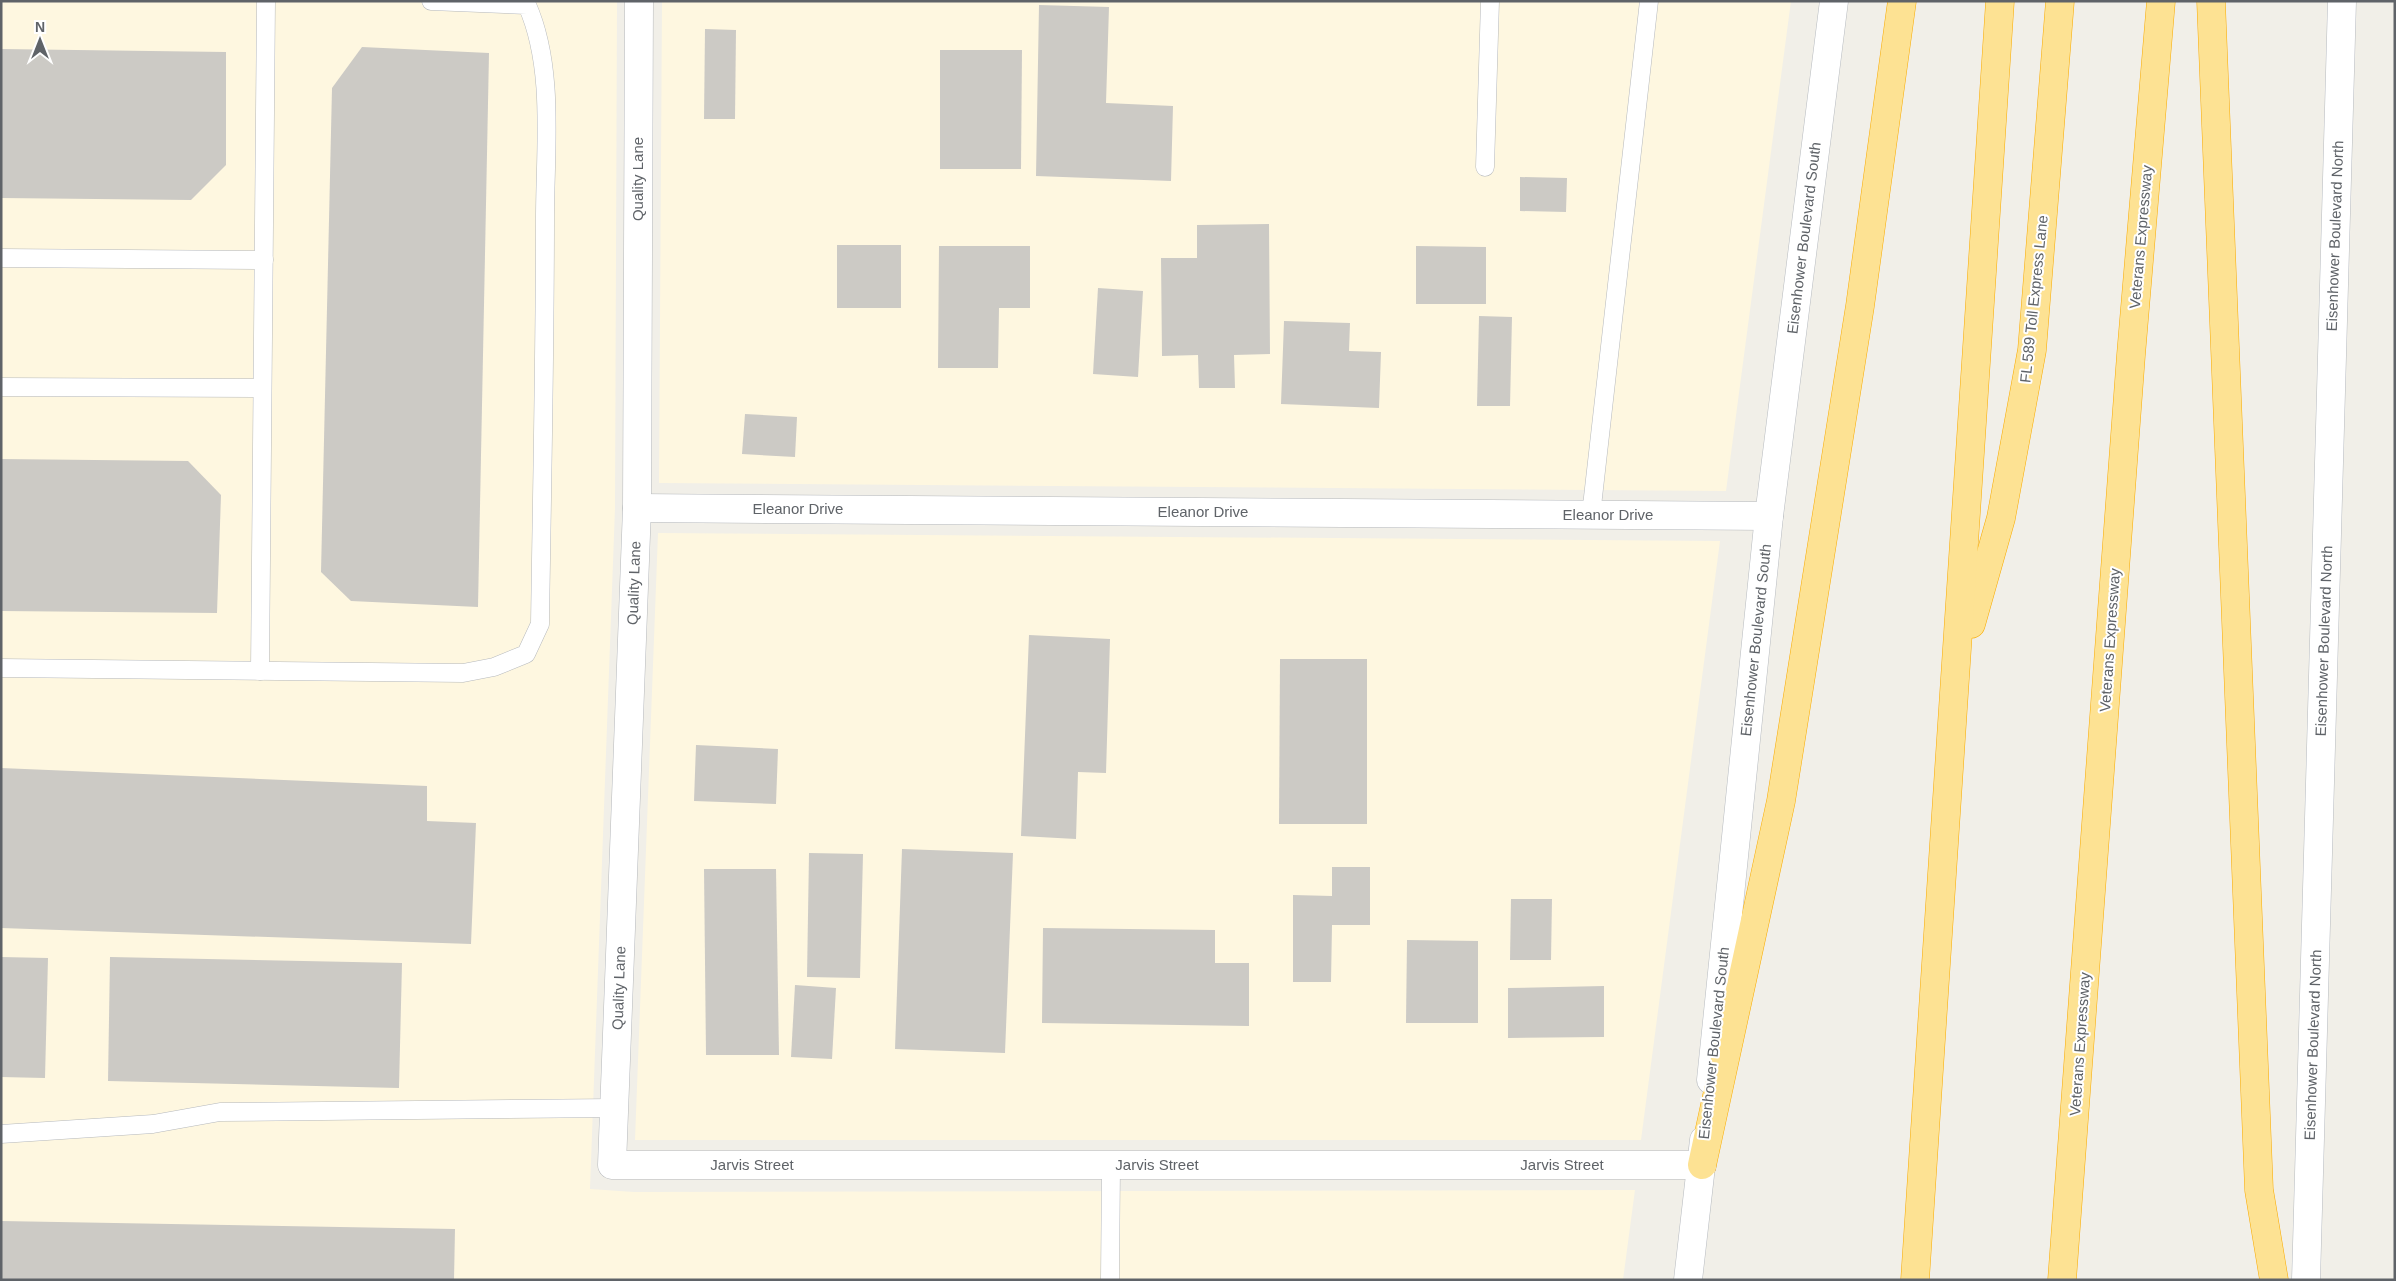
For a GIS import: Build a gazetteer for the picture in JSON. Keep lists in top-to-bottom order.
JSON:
{
  "streets": {
    "highway": ["Veterans Expressway", "FL 589 Toll Express Lane"],
    "street": [
      "Quality Lane",
      "Eisenhower Boulevard North",
      "Eisenhower Boulevard South",
      "Eleanor Drive",
      "Jarvis Street"
    ]
  },
  "crossings": [
    ["Quality Lane", "Eleanor Drive"],
    ["Quality Lane", "Jarvis Street"],
    ["Eisenhower Boulevard South", "Eleanor Drive"],
    ["Eisenhower Boulevard South", "Jarvis Street"]
  ],
  "north": "top"
}
